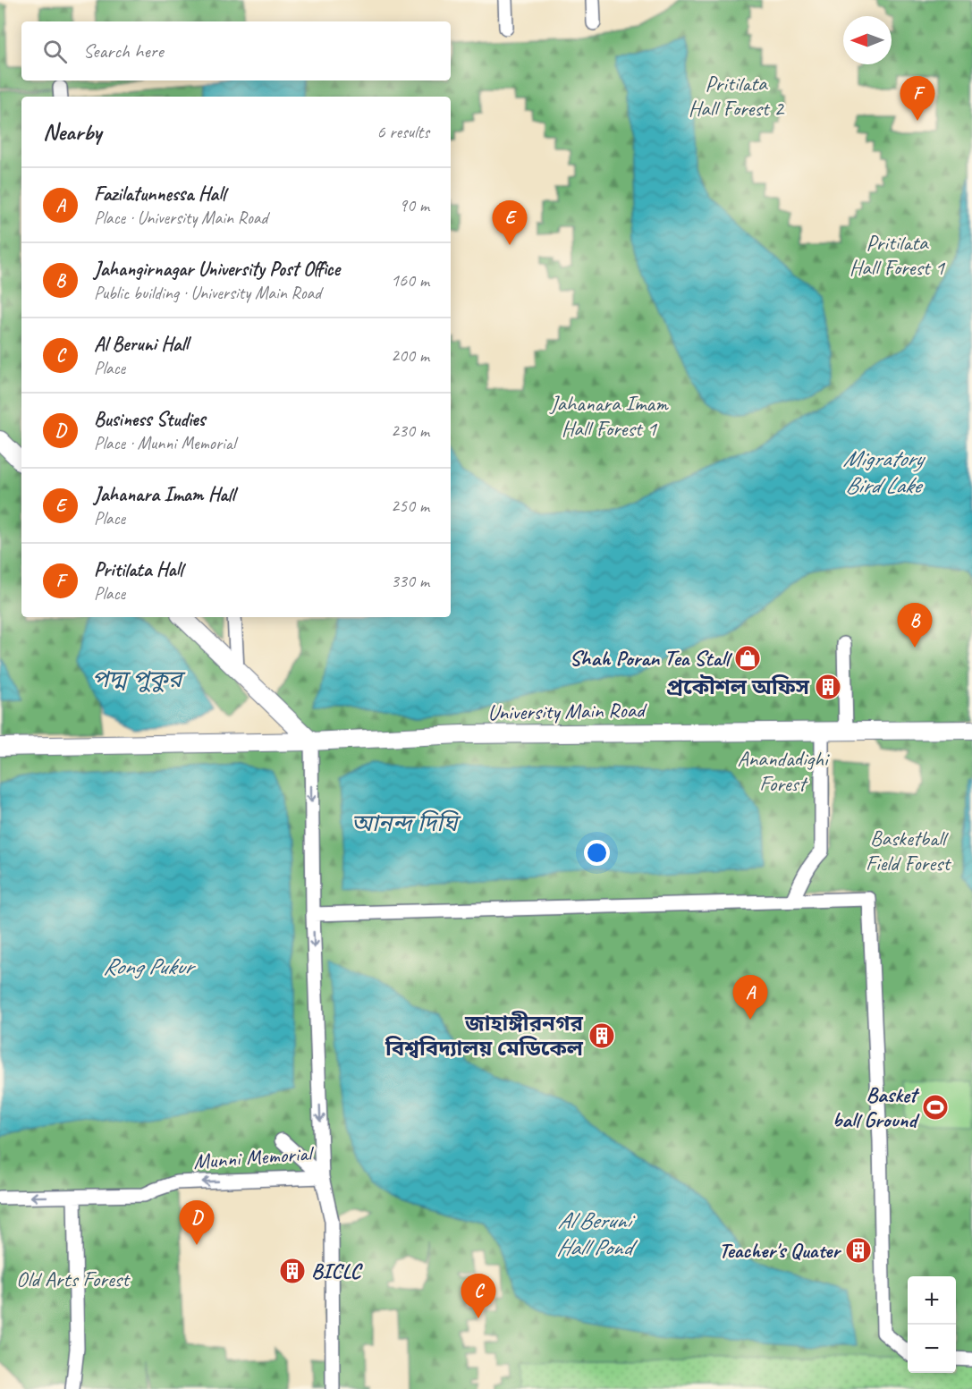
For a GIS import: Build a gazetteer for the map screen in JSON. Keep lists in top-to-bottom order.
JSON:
{
  "streets": {
    "street": ["University Main Road", "Munni Memorial"]
  },
  "crossings": [
    ["University Main Road", "Munni Memorial"]
  ],
  "water": [
    "Migratory Bird Lake",
    "পদ্ম পুকুর",
    "আনন্দ দিঘি",
    "Rong Pukur",
    "Al Beruni Hall Pond"
  ],
  "parks": [
    "Pritilata Hall Forest 2",
    "Pritilata Hall Forest 1",
    "Jahanara Imam Hall Forest 1",
    "Anandadighi Forest",
    "Basketball Field Forest",
    "Old Arts Forest"
  ],
  "places": {
    "shop": ["Shah Poran Tea Stall"],
    "building": [
      "প্রকৌশল অফিস",
      "জাহাঙ্গীরনগর বিশ্ববিদ্যালয় মেডিকেল",
      "Teacher's Quater",
      "BICLC"
    ],
    "sports": ["Basket ball Ground"]
  },
  "north": "left",
  "page": {
    "search": "Search here",
    "pins": [
      "F",
      "E",
      "B",
      "A",
      "D",
      "C"
    ],
    "heading": ["Nearby", "6 results"],
    "list": [
      {
        "mark": "A",
        "name": "Fazilatunnessa Hall",
        "note": "Place · University Main Road",
        "value": "90 m"
      },
      {
        "mark": "B",
        "name": "Jahangirnagar University Post Office",
        "note": "Public building · University Main Road",
        "value": "160 m"
      },
      {
        "mark": "C",
        "name": "Al Beruni Hall",
        "note": "Place",
        "value": "200 m"
      },
      {
        "mark": "D",
        "name": "Business Studies",
        "note": "Place · Munni Memorial",
        "value": "230 m"
      },
      {
        "mark": "E",
        "name": "Jahanara Imam Hall",
        "note": "Place",
        "value": "250 m"
      },
      {
        "mark": "F",
        "name": "Pritilata Hall",
        "note": "Place",
        "value": "330 m"
      }
    ],
    "map_buttons": ["+", "−"]
  }
}
